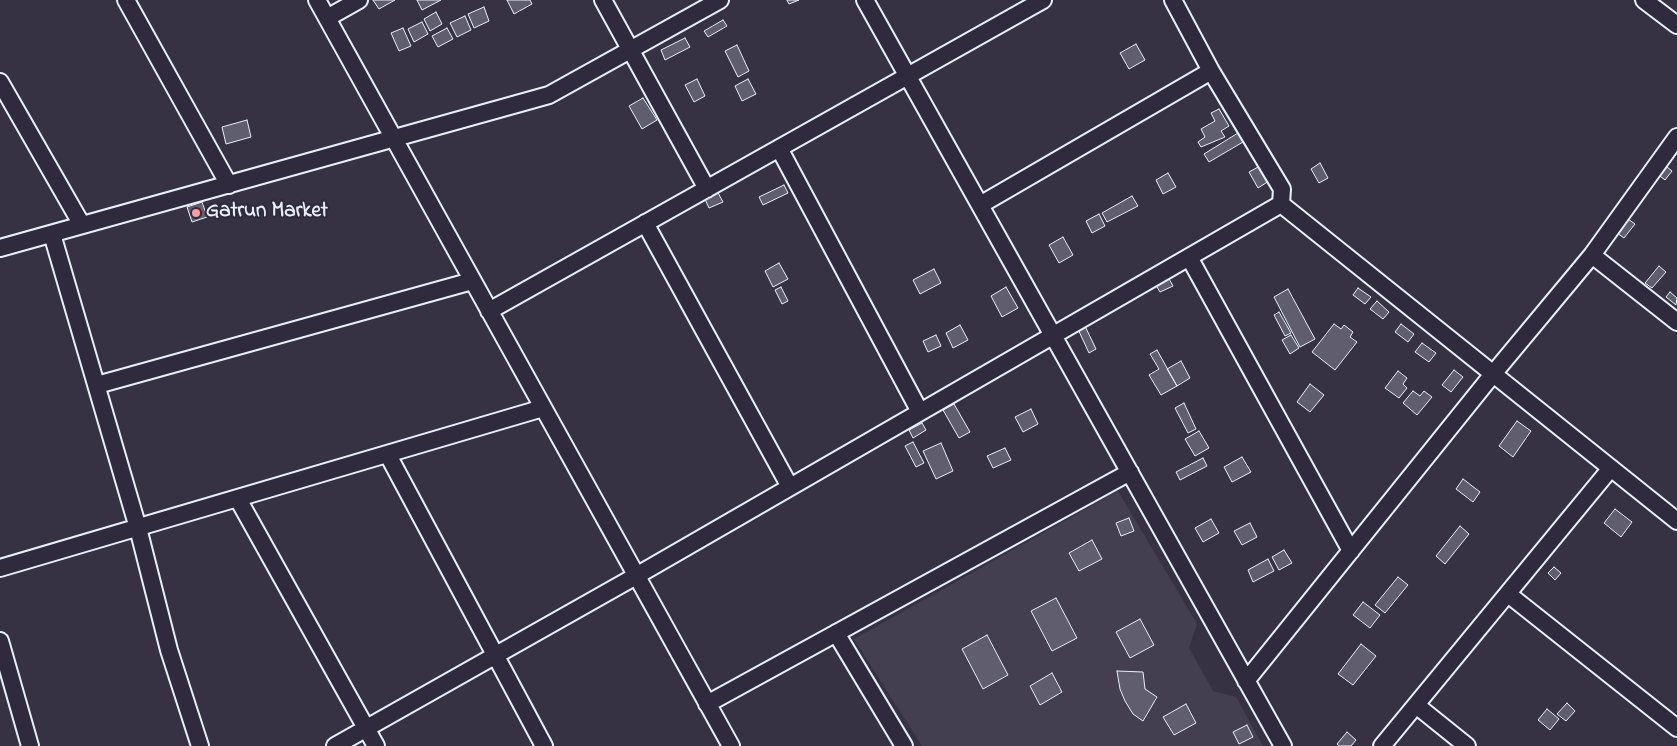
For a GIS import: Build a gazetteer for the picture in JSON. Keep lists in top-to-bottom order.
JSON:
{
  "places": ["Gatrun Market"]
}
